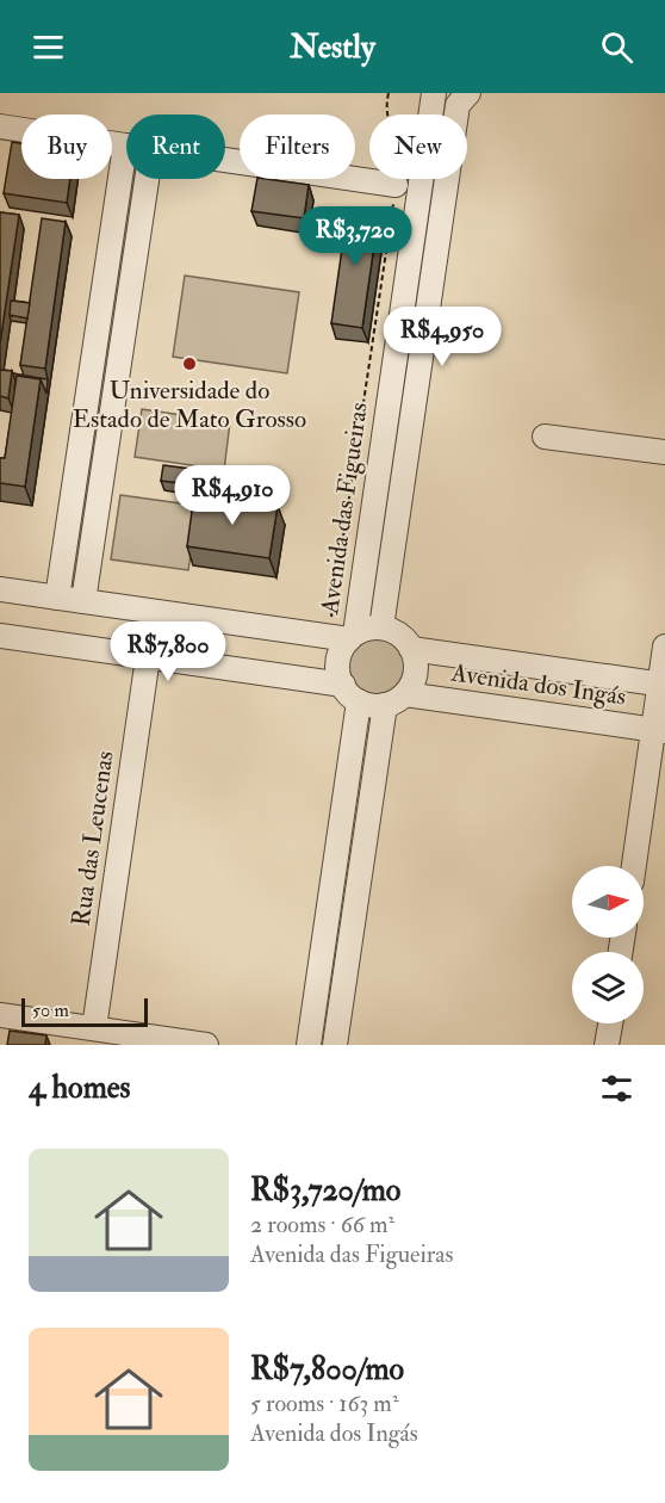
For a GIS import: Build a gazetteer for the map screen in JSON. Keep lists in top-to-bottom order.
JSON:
{
  "streets": {
    "street": ["Avenida das Figueiras", "Avenida dos Ingás", "Rua das Leucenas"]
  },
  "crossings": [
    ["Avenida das Figueiras", "Avenida dos Ingás"]
  ],
  "places": ["Universidade do Estado de Mato Grosso"],
  "scale_bar": "50 m",
  "north": "right",
  "page": {
    "header": "Nestly",
    "chip": [
      "Buy",
      "Rent",
      "Filters",
      "New"
    ],
    "price": [
      "R$3,720",
      "R$4,950",
      "R$4,910",
      "R$7,800"
    ],
    "scale": "50 m",
    "heading": "4 homes",
    "list": [
      {
        "name": "R$3,720/mo",
        "note": "2 rooms · 66 m² · Avenida das Figueiras"
      },
      {
        "name": "R$7,800/mo",
        "note": "5 rooms · 163 m² · Avenida dos Ingás"
      }
    ]
  }
}
